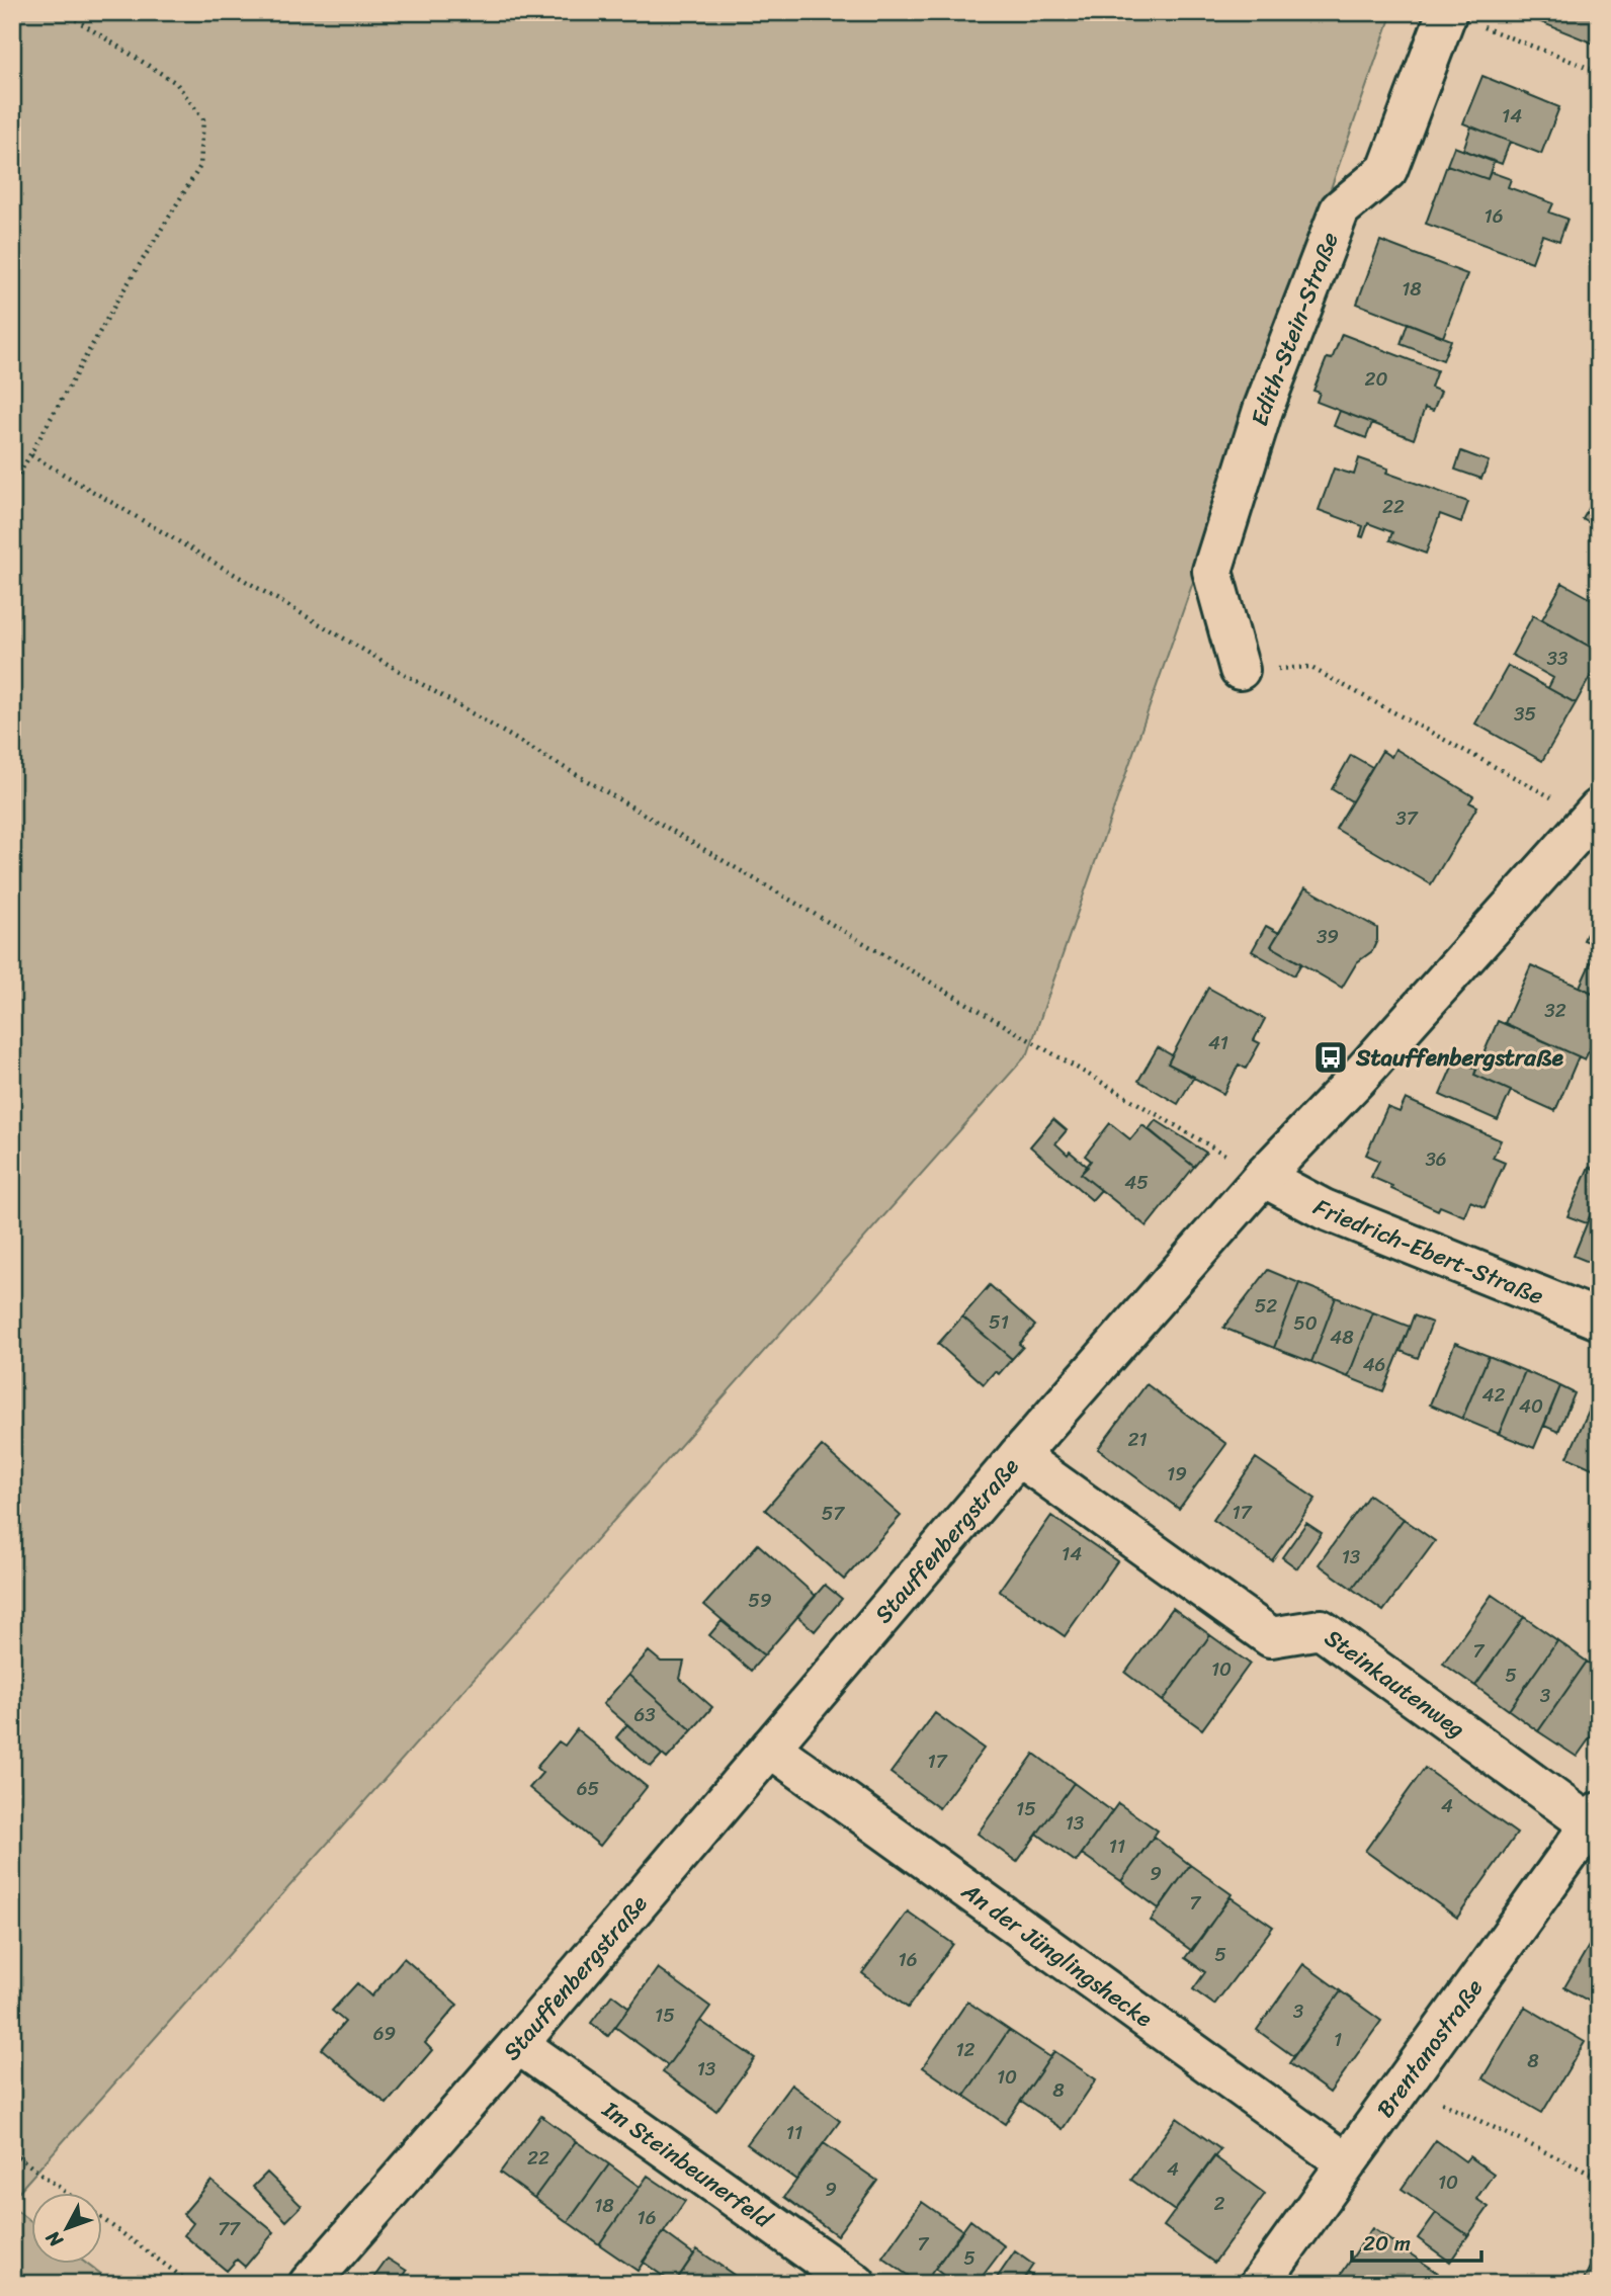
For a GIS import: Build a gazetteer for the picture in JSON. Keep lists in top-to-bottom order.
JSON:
{
  "streets": {
    "street": [
      "Edith-Stein-Straße",
      "Friedrich-Ebert-Straße",
      "Stauffenbergstraße",
      "Steinkautenweg",
      "An der Jünglingshecke",
      "Brentanostraße",
      "Im Steinbeunerfeld"
    ]
  },
  "crossings": [
    ["Friedrich-Ebert-Straße", "Stauffenbergstraße"],
    ["Stauffenbergstraße", "Steinkautenweg"],
    ["Stauffenbergstraße", "An der Jünglingshecke"],
    ["Stauffenbergstraße", "Im Steinbeunerfeld"],
    ["Steinkautenweg", "Brentanostraße"],
    ["An der Jünglingshecke", "Brentanostraße"]
  ],
  "places": {
    "bus stop": ["Stauffenbergstraße"]
  },
  "house_numbers": [
    "14",
    "16",
    "18",
    "20",
    "22",
    "33",
    "35",
    "37",
    "39",
    "32",
    "41",
    "36",
    "45",
    "52",
    "51",
    "50",
    "48",
    "46",
    "42",
    "40",
    "21",
    "19",
    "17",
    "57",
    "14",
    "13",
    "59",
    "7",
    "10",
    "5",
    "3",
    "63",
    "17",
    "65",
    "4",
    "15",
    "13",
    "11",
    "9",
    "7",
    "5",
    "16",
    "3",
    "15",
    "69",
    "1",
    "12",
    "8",
    "13",
    "10",
    "8",
    "11",
    "22",
    "4",
    "10",
    "9",
    "2",
    "18",
    "16",
    "77",
    "7",
    "5"
  ],
  "scale_bar": "20 m",
  "north": "bottom left"
}
